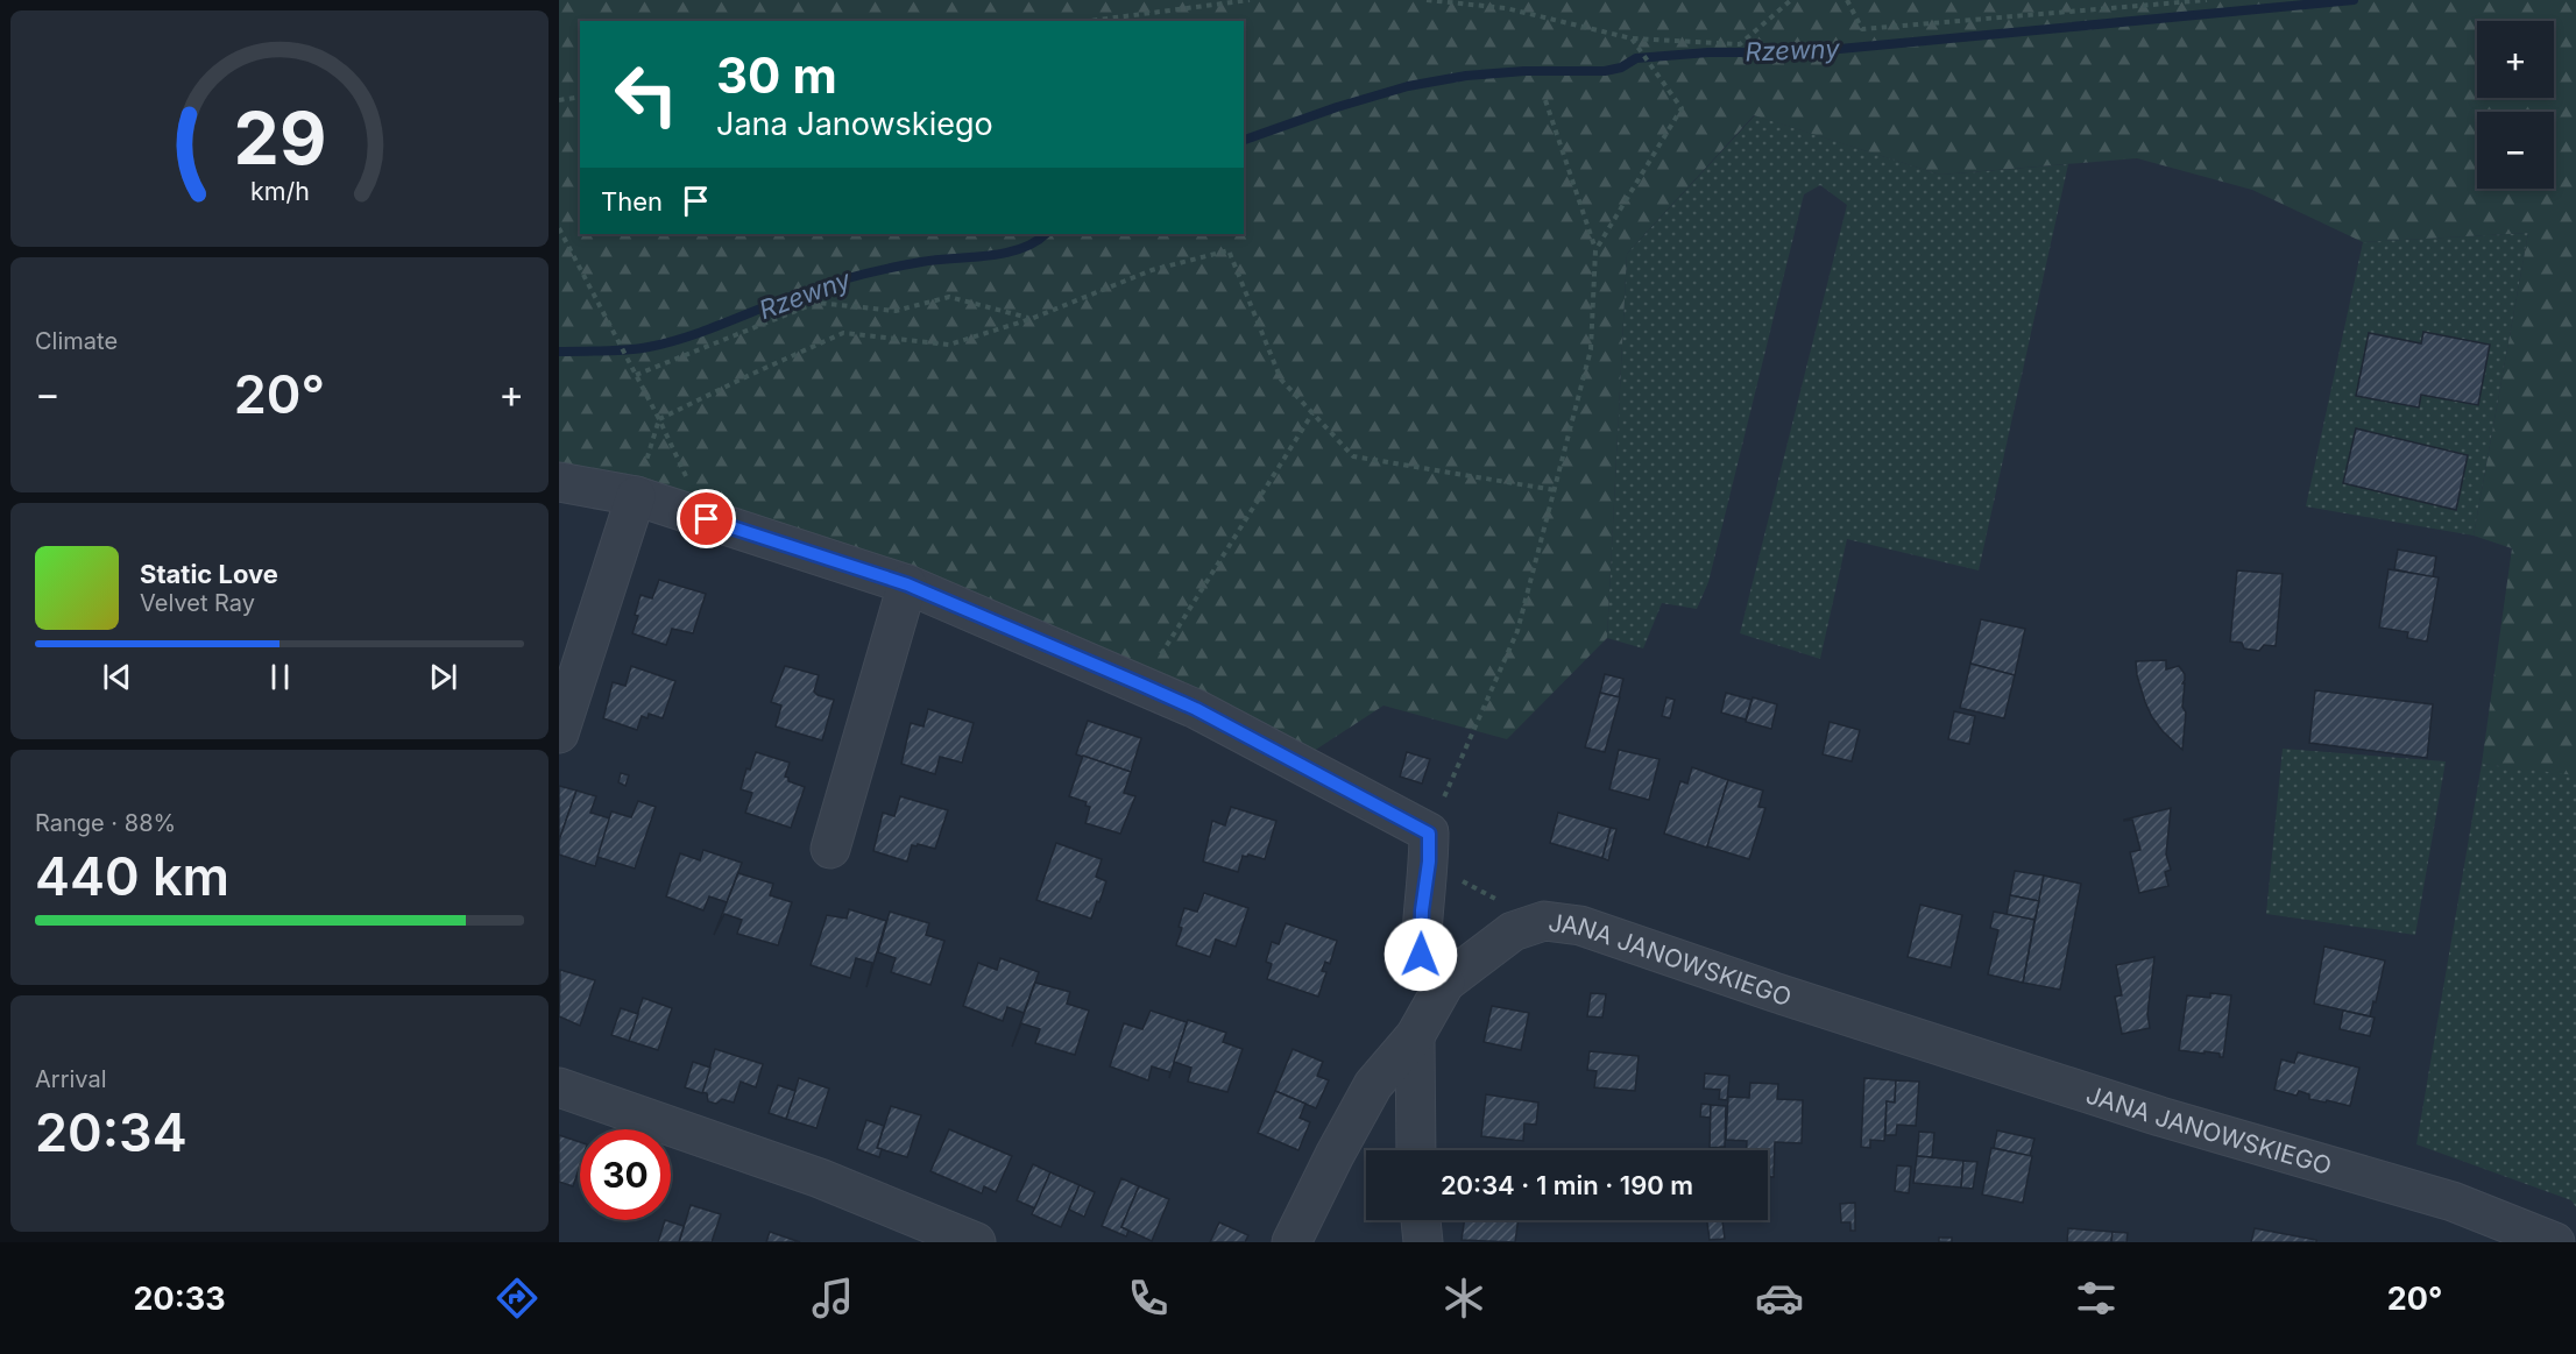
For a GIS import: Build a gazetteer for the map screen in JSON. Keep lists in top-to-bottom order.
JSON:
{
  "streets": {
    "street": ["JANA JANOWSKIEGO"]
  },
  "water": ["Rzewny"],
  "page": {
    "map_buttons": ["+", "−"],
    "turn": ["30 m", "Jana Janowskiego"],
    "then": "Then",
    "tile": [
      "Climate",
      ["Range · 88%", "440 km"],
      ["Arrival", "20:34"]
    ],
    "heat": ["−", "20°", "+"],
    "song": ["Static Love", "Velvet Ray"],
    "limit": "30",
    "trip": "20:34 · 1 min · 190 m",
    "tabs": ["20:33", "20°"],
    "gauge": ["29", "km/h"]
  }
}
